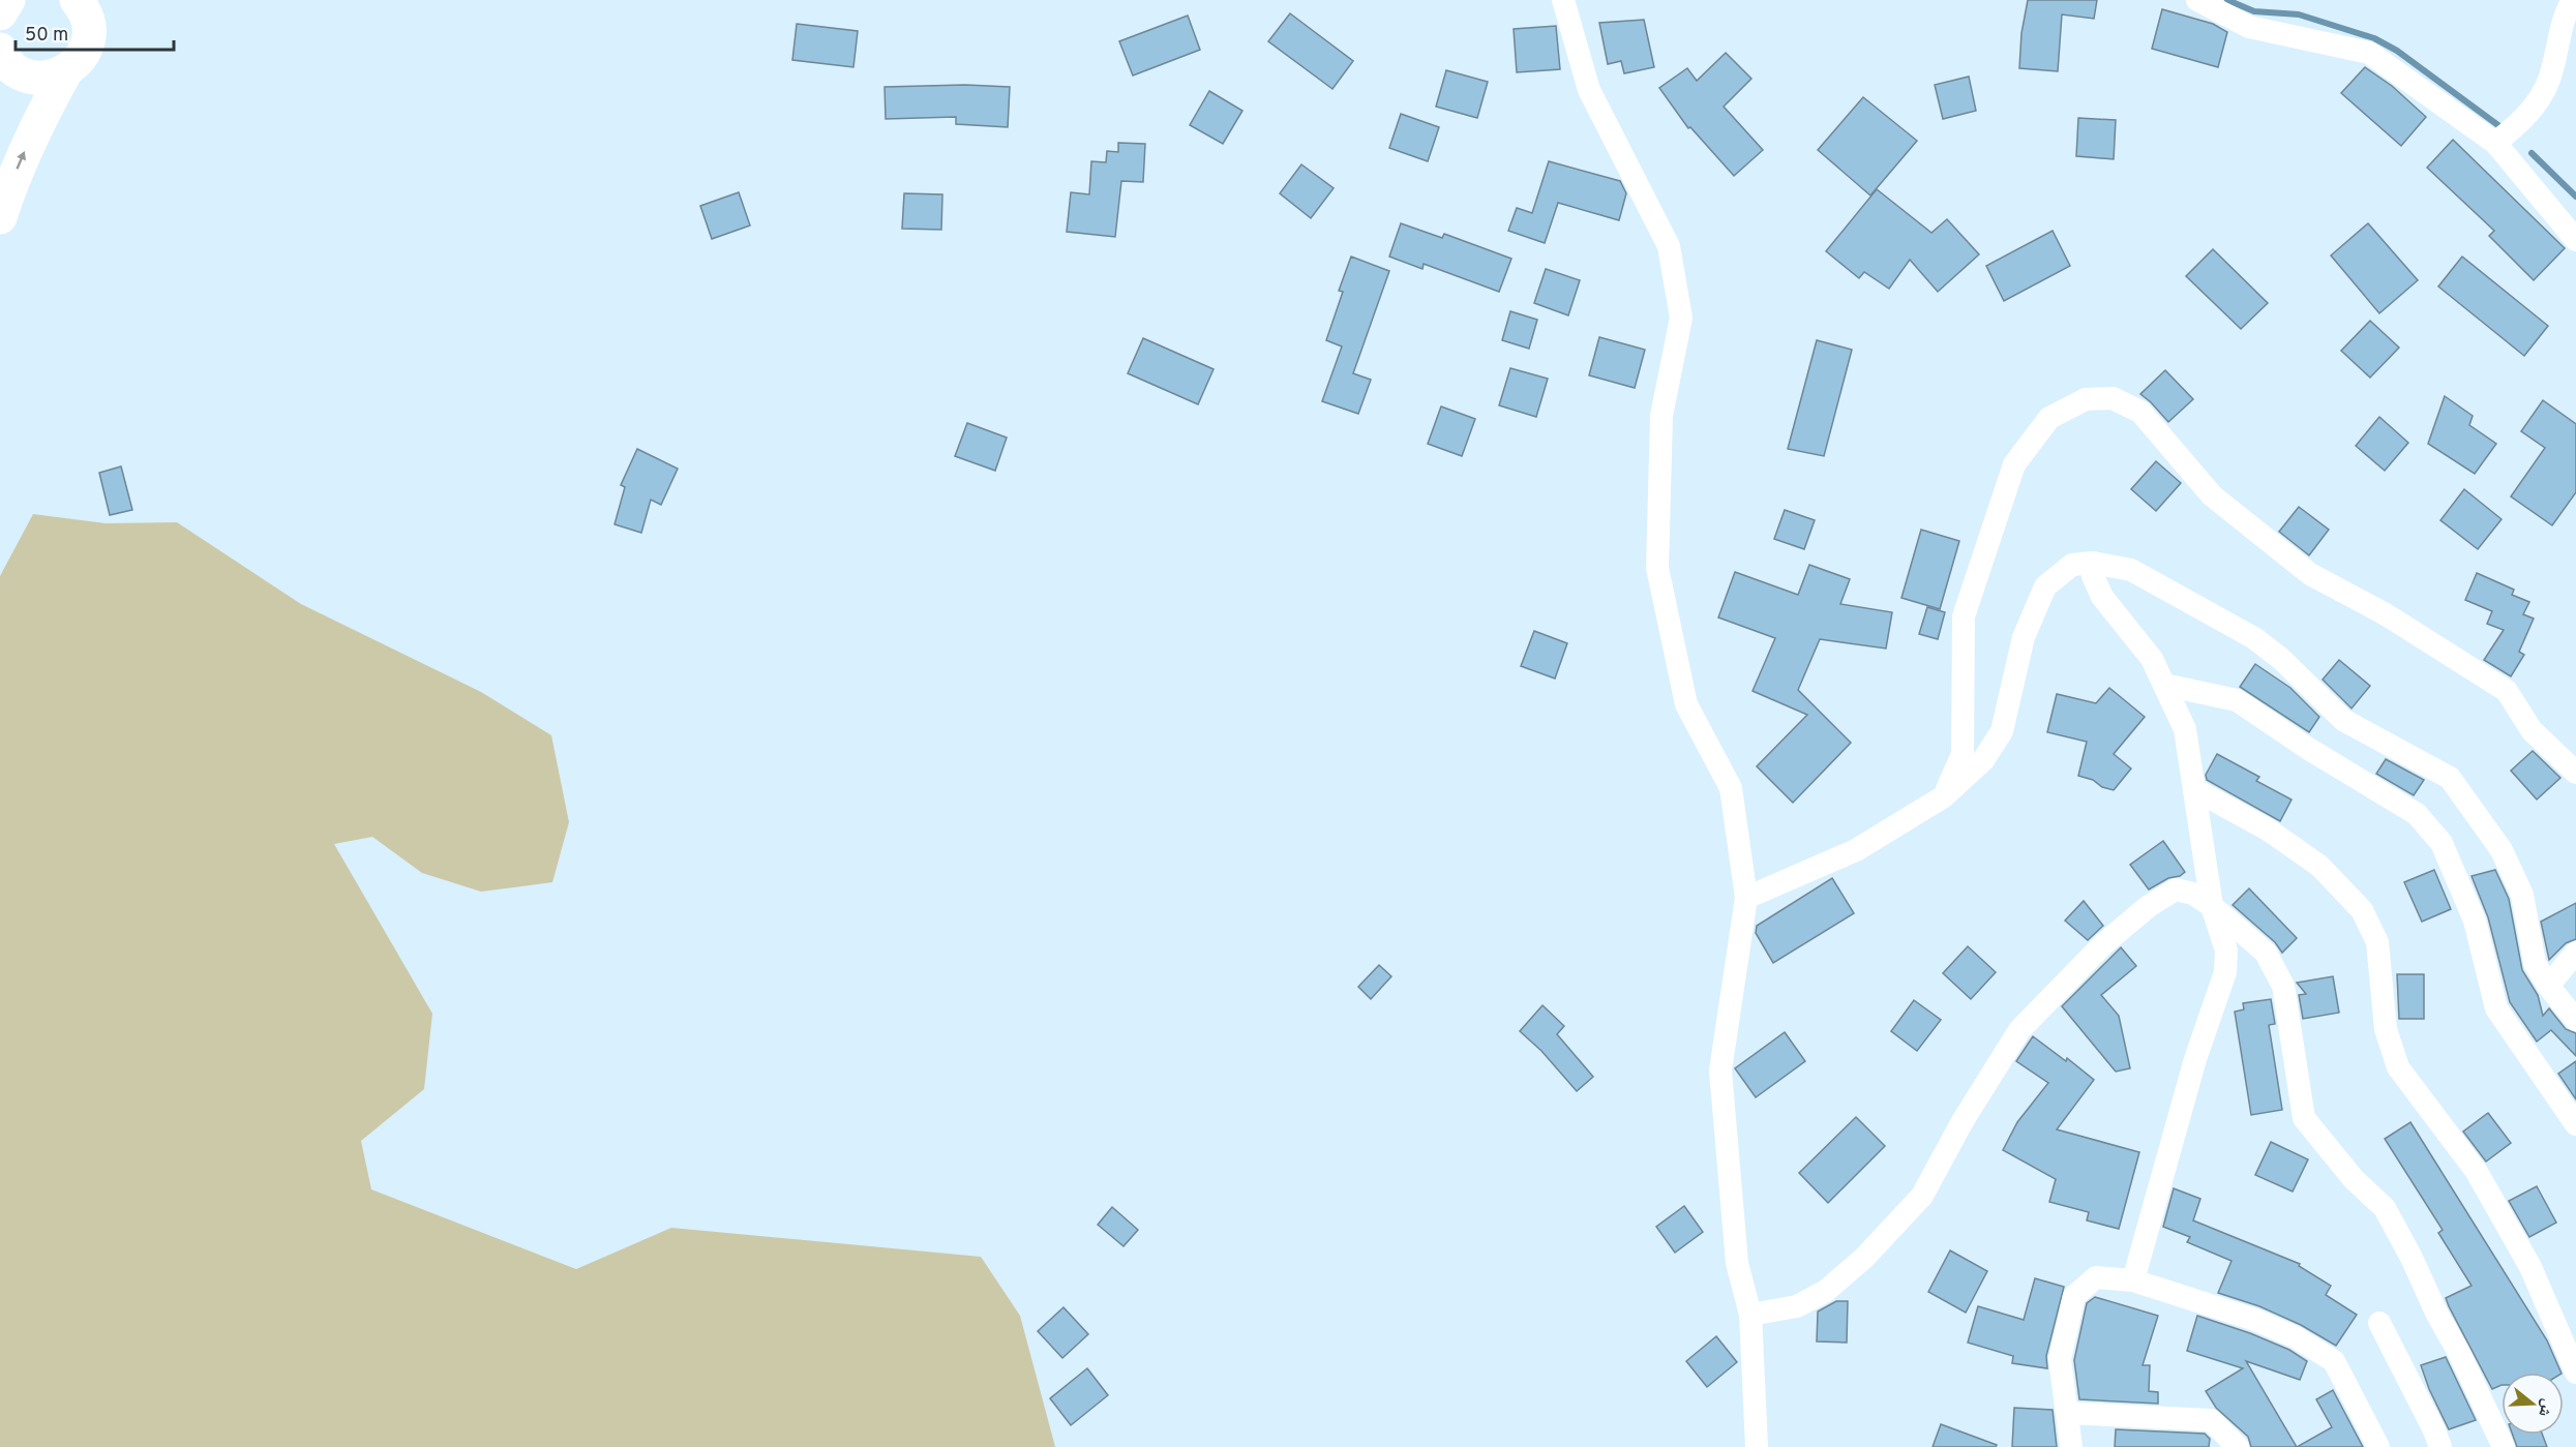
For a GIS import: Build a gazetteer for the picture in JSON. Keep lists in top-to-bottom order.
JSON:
{
  "scale_bar": "50 m",
  "north": "right"
}
